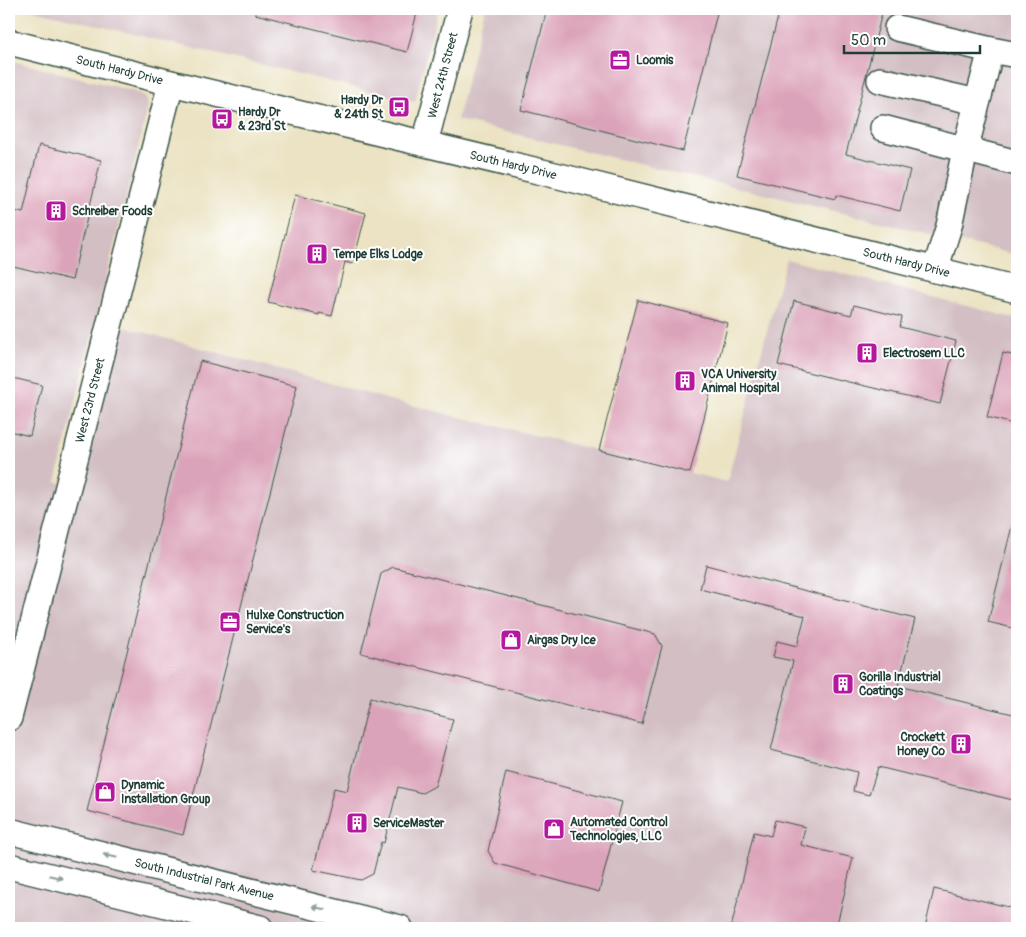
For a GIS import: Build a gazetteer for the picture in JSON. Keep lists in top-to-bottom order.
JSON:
{
  "streets": {
    "street": [
      "South Hardy Drive",
      "West 24th Street",
      "West 23rd Street",
      "South Industrial Park Avenue"
    ]
  },
  "crossings": [
    ["South Hardy Drive", "West 24th Street"],
    ["South Hardy Drive", "West 23rd Street"]
  ],
  "places": {
    "office": ["Loomis", "Hulxe Construction Service's"],
    "bus stop": ["Hardy Dr & 24th St", "Hardy Dr & 23rd St"],
    "building": [
      "Schreiber Foods",
      "Tempe Elks Lodge",
      "Electrosem LLC",
      "VCA University Animal Hospital",
      "Gorilla Industrial Coatings",
      "Crockett Honey Co",
      "ServiceMaster"
    ],
    "shop": ["Airgas Dry Ice", "Dynamic Installation Group", "Automated Control Technologies, LLC"]
  },
  "scale_bar": "50 m"
}
